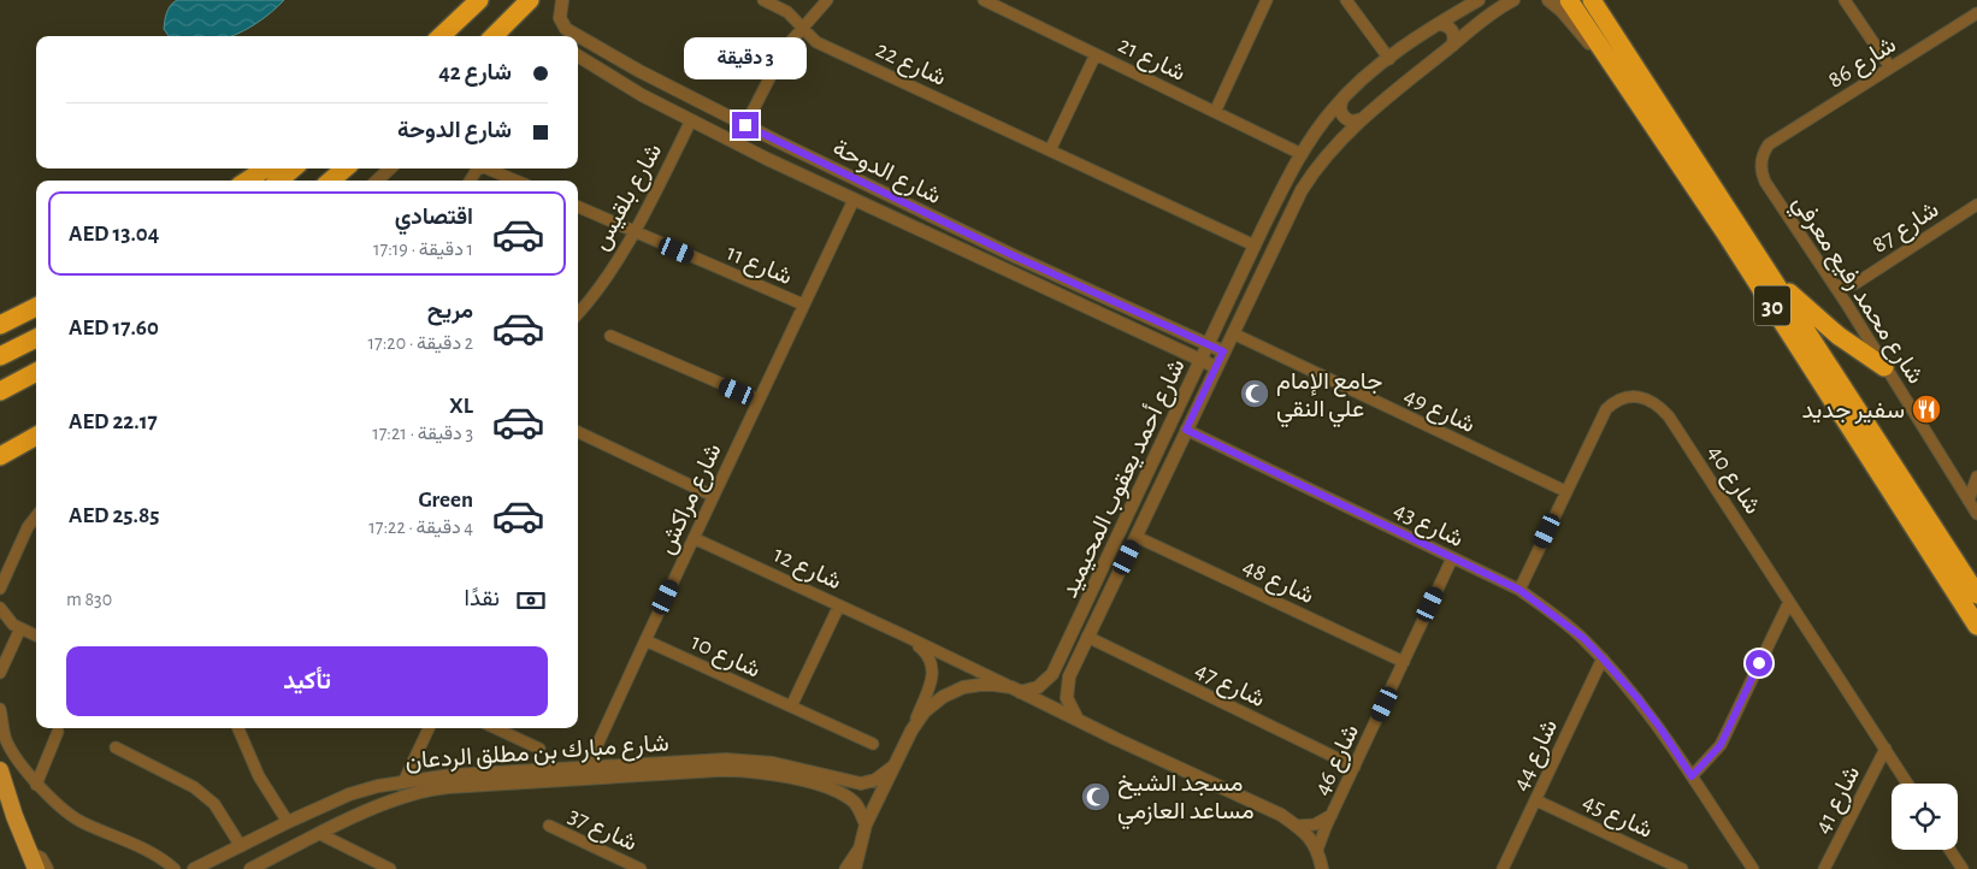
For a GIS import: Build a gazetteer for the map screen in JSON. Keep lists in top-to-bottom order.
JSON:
{
  "streets": {
    "highway": ["30"],
    "street": [
      "شارع 21",
      "شارع 86",
      "شارع 22",
      "شارع الدوحة",
      "شارع بلقيس",
      "شارع 87",
      "شارع 11",
      "شارع محمد رفيع معرفي",
      "شارع 49",
      "شارع أحمد يعقوب المحيميد",
      "شارع 40",
      "شارع مراكش",
      "شارع 43",
      "شارع 12",
      "شارع 48",
      "شارع 10",
      "شارع 47",
      "شارع مبارك بن مطلق الردعان",
      "شارع 44",
      "شارع 46",
      "شارع 41",
      "شارع 45",
      "شارع 37"
    ]
  },
  "crossings": [
    ["شارع 21", "شارع أحمد يعقوب المحيميد"],
    ["شارع 86", "شارع محمد رفيع معرفي"],
    ["شارع 22", "شارع أحمد يعقوب المحيميد"],
    ["شارع الدوحة", "شارع بلقيس"],
    ["شارع الدوحة", "شارع أحمد يعقوب المحيميد"],
    ["شارع الدوحة", "شارع مراكش"],
    ["شارع بلقيس", "شارع 11"],
    ["شارع 87", "شارع محمد رفيع معرفي"],
    ["شارع 11", "شارع مراكش"],
    ["شارع 49", "شارع أحمد يعقوب المحيميد"],
    ["شارع 49", "شارع 40"],
    ["شارع أحمد يعقوب المحيميد", "شارع 43"],
    ["شارع أحمد يعقوب المحيميد", "شارع 12"],
    ["شارع أحمد يعقوب المحيميد", "شارع 48"],
    ["شارع أحمد يعقوب المحيميد", "شارع 47"],
    ["شارع 40", "شارع 43"],
    ["شارع 40", "شارع 41"],
    ["شارع مراكش", "شارع 12"],
    ["شارع مراكش", "شارع 10"],
    ["شارع مراكش", "شارع مبارك بن مطلق الردعان"],
    ["شارع 43", "شارع 44"],
    ["شارع 43", "شارع 46"],
    ["شارع 48", "شارع 46"],
    ["شارع 47", "شارع 46"],
    ["شارع 44", "شارع 45"]
  ],
  "places": {
    "mosque": ["جامع الإمام علي النقي", "مسجد الشيخ مساعد العازمي"],
    "restaurant": ["سفير جديد"]
  },
  "page": {
    "banner": ["شارع 42", "شارع الدوحة"],
    "bubble": "3 دقيقة",
    "list": [
      {
        "name": "اقتصادي",
        "note": "1 دقيقة · 17:19",
        "value": "AED 13.04"
      },
      {
        "name": "مريح",
        "note": "2 دقيقة · 17:20",
        "value": "AED 17.60"
      },
      {
        "name": "XL",
        "note": "3 دقيقة · 17:21",
        "value": "AED 22.17"
      },
      {
        "name": "Green",
        "note": "4 دقيقة · 17:22",
        "value": "AED 25.85"
      }
    ],
    "pay": ["نقدًا", "830 m"],
    "buttons": "تأكيد"
  }
}
